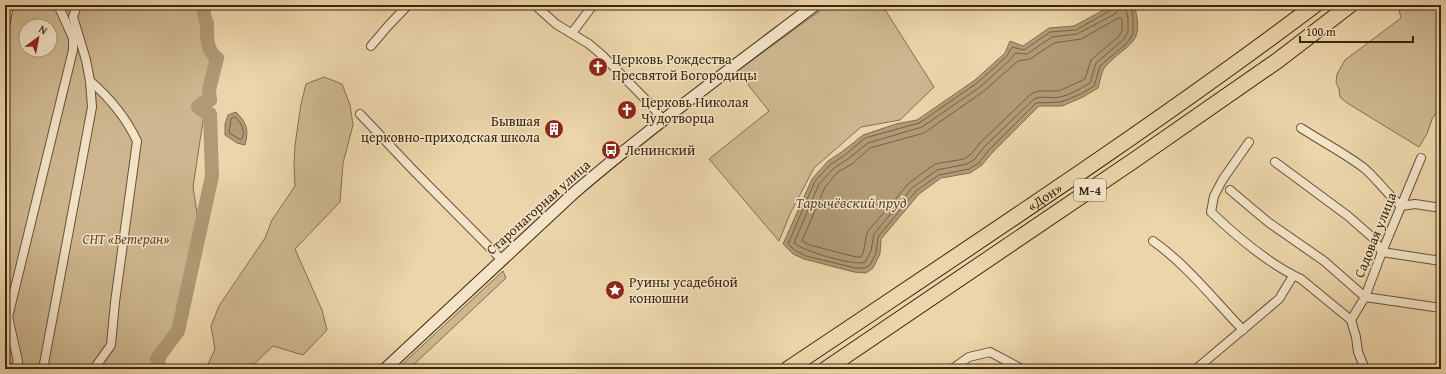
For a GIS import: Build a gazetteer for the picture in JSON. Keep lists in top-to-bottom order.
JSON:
{
  "streets": {
    "highway": ["М-4", "«Дон»"],
    "main road": ["Старонагорная улица"],
    "street": ["Садовая улица"]
  },
  "water": ["Тарычёвский пруд"],
  "parks": ["СНТ «Ветеран»"],
  "places": {
    "church": ["Церковь Рождества Пресвятой Богородицы", "Церковь Николая Чудотворца"],
    "building": ["Бывшая церковно-приходская школа"],
    "bus stop": ["Ленинский"],
    "place": ["Руины усадебной конюшни"]
  },
  "scale_bar": "100 m",
  "north": "top right"
}
